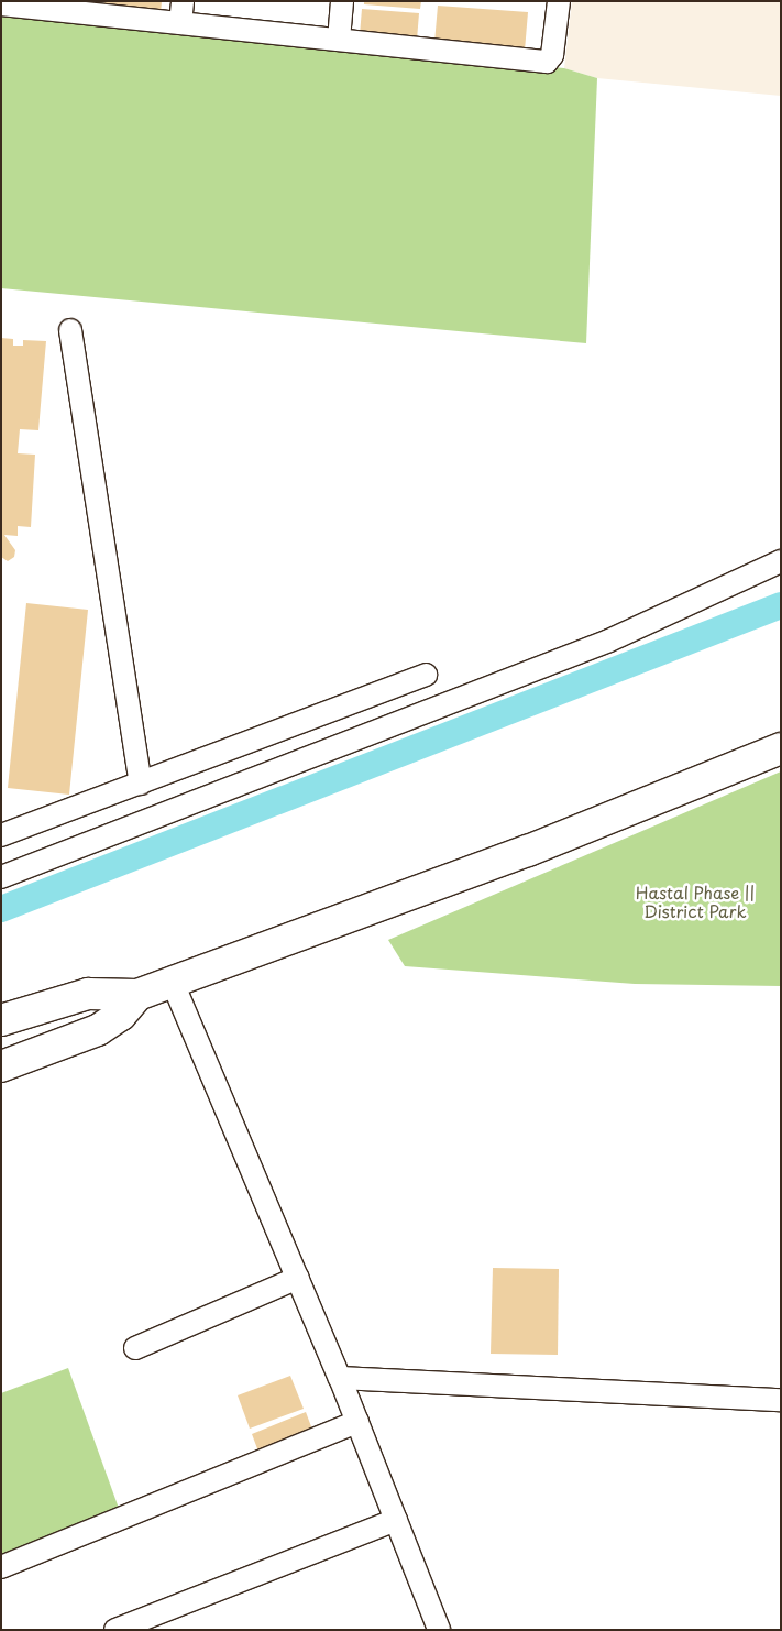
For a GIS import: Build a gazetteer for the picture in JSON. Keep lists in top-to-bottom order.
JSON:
{
  "parks": ["Hastal Phase || District Park"]
}
